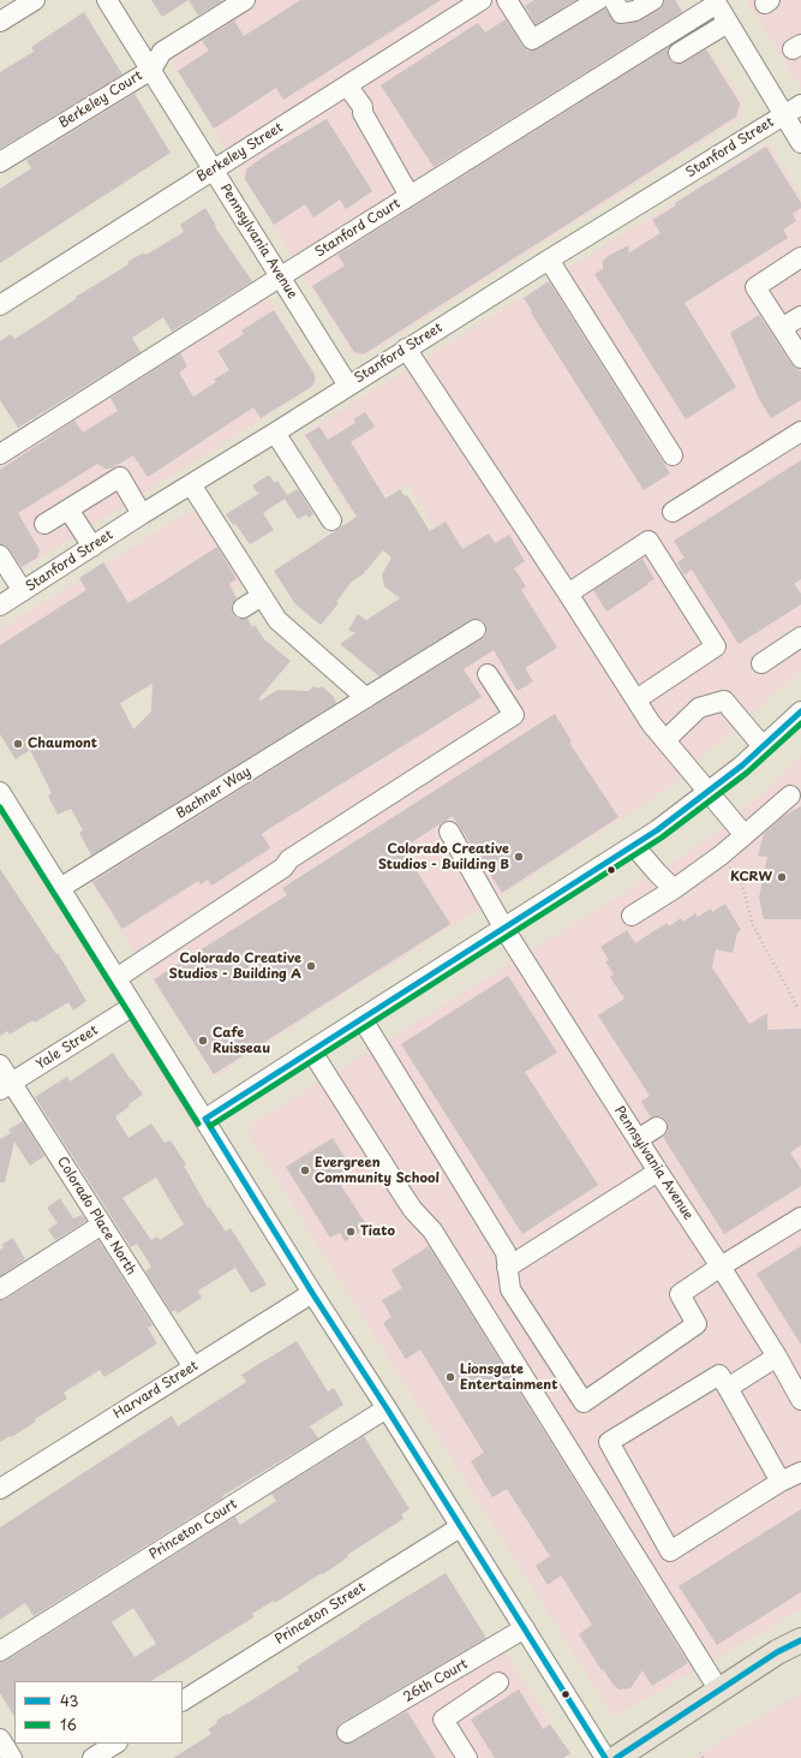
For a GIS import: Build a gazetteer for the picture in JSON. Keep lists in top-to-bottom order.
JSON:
{
  "streets": {
    "street": [
      "Berkeley Court",
      "Stanford Street",
      "Berkeley Street",
      "Stanford Court",
      "Pennsylvania Avenue",
      "Bachner Way",
      "Yale Street",
      "Colorado Place North",
      "Harvard Street",
      "Princeton Court",
      "Princeton Street",
      "26th Court"
    ]
  },
  "crossings": [
    ["Berkeley Court", "Pennsylvania Avenue"],
    ["Stanford Street", "Pennsylvania Avenue"],
    ["Berkeley Street", "Pennsylvania Avenue"],
    ["Stanford Court", "Pennsylvania Avenue"],
    ["Yale Street", "Colorado Place North"],
    ["Colorado Place North", "Harvard Street"]
  ],
  "places": [
    "Chaumont",
    "Colorado Creative Studios - Building B",
    "KCRW",
    "Colorado Creative Studios - Building A",
    "Cafe Ruisseau",
    "Evergreen Community School",
    "Tiato",
    "Lionsgate Entertainment"
  ],
  "lines": ["transit line 43", "transit line 16"],
  "legend": ["43", "16"]
}
